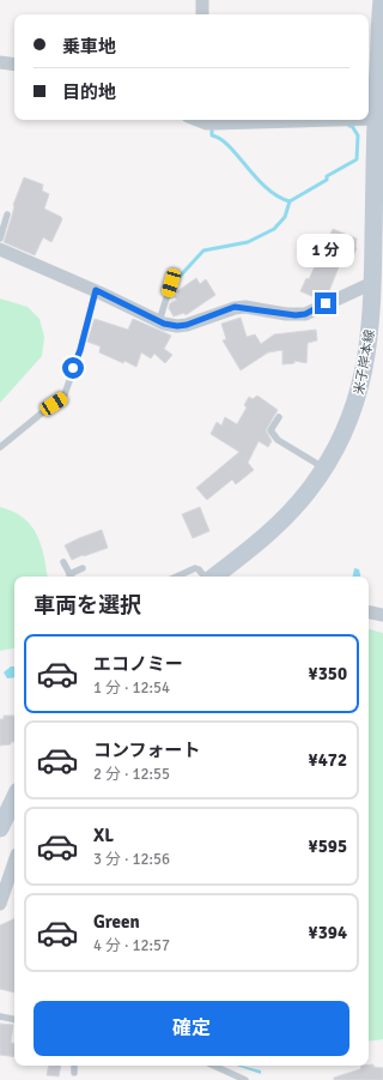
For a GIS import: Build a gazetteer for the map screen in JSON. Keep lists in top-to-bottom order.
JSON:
{
  "streets": {
    "main road": ["米子岸本線"]
  },
  "page": {
    "banner": ["乗車地", "目的地"],
    "bubble": "1 分",
    "heading": "車両を選択",
    "list": [
      {
        "name": "エコノミー",
        "note": "1 分 · 12:54",
        "value": "¥350"
      },
      {
        "name": "コンフォート",
        "note": "2 分 · 12:55",
        "value": "¥472"
      },
      {
        "name": "XL",
        "note": "3 分 · 12:56",
        "value": "¥595"
      },
      {
        "name": "Green",
        "note": "4 分 · 12:57",
        "value": "¥394"
      }
    ],
    "buttons": "確定"
  }
}
